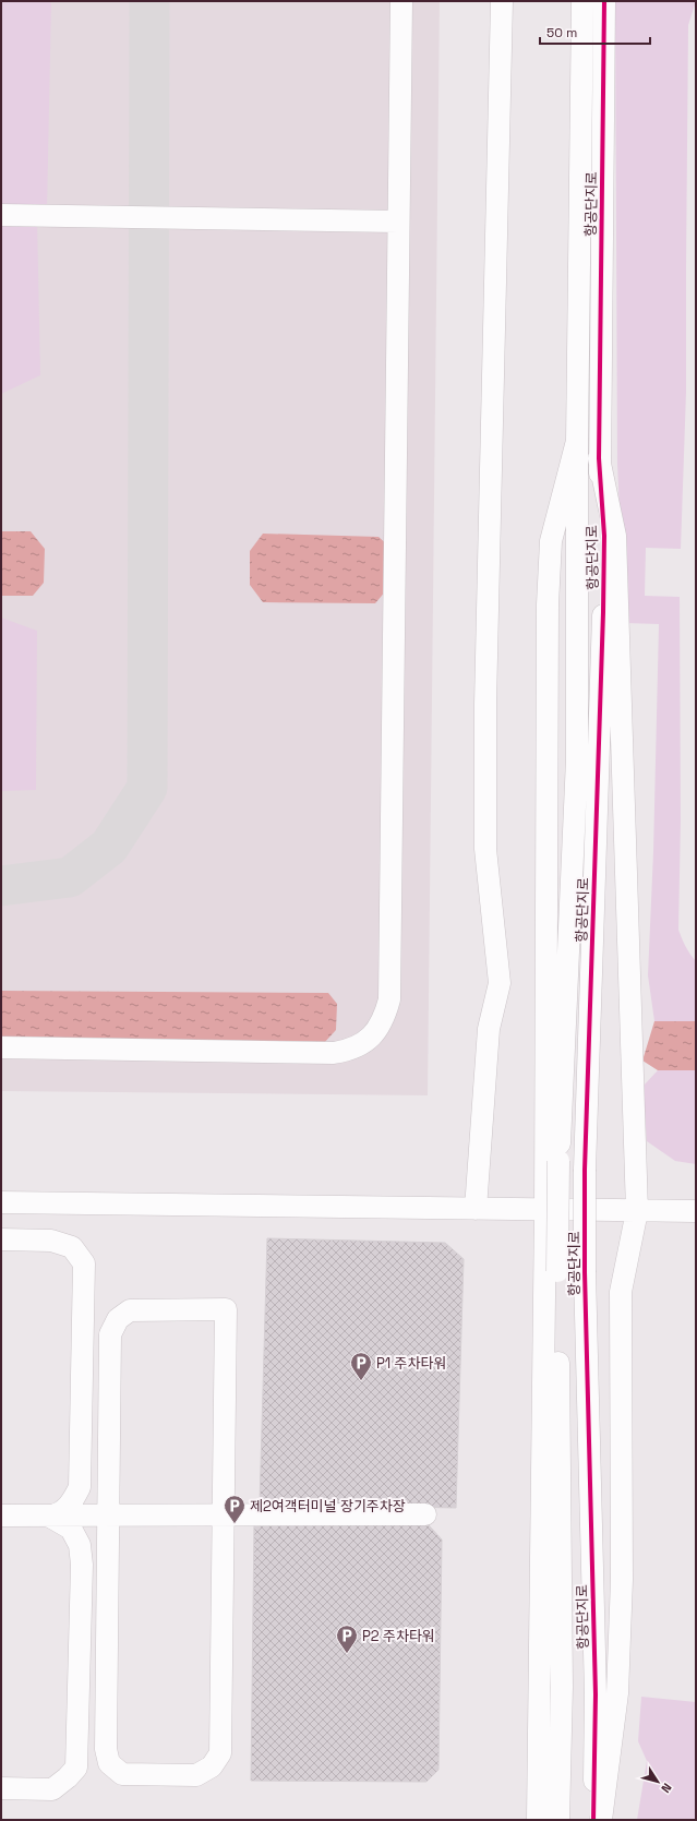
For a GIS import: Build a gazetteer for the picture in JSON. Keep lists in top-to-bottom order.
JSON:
{
  "streets": {
    "street": ["항공단지로"]
  },
  "places": {
    "parking": ["P1 주차타워", "제2여객터미널 장기주차장", "P2 주차타워"]
  },
  "scale_bar": "50 m",
  "north": "bottom right"
}
